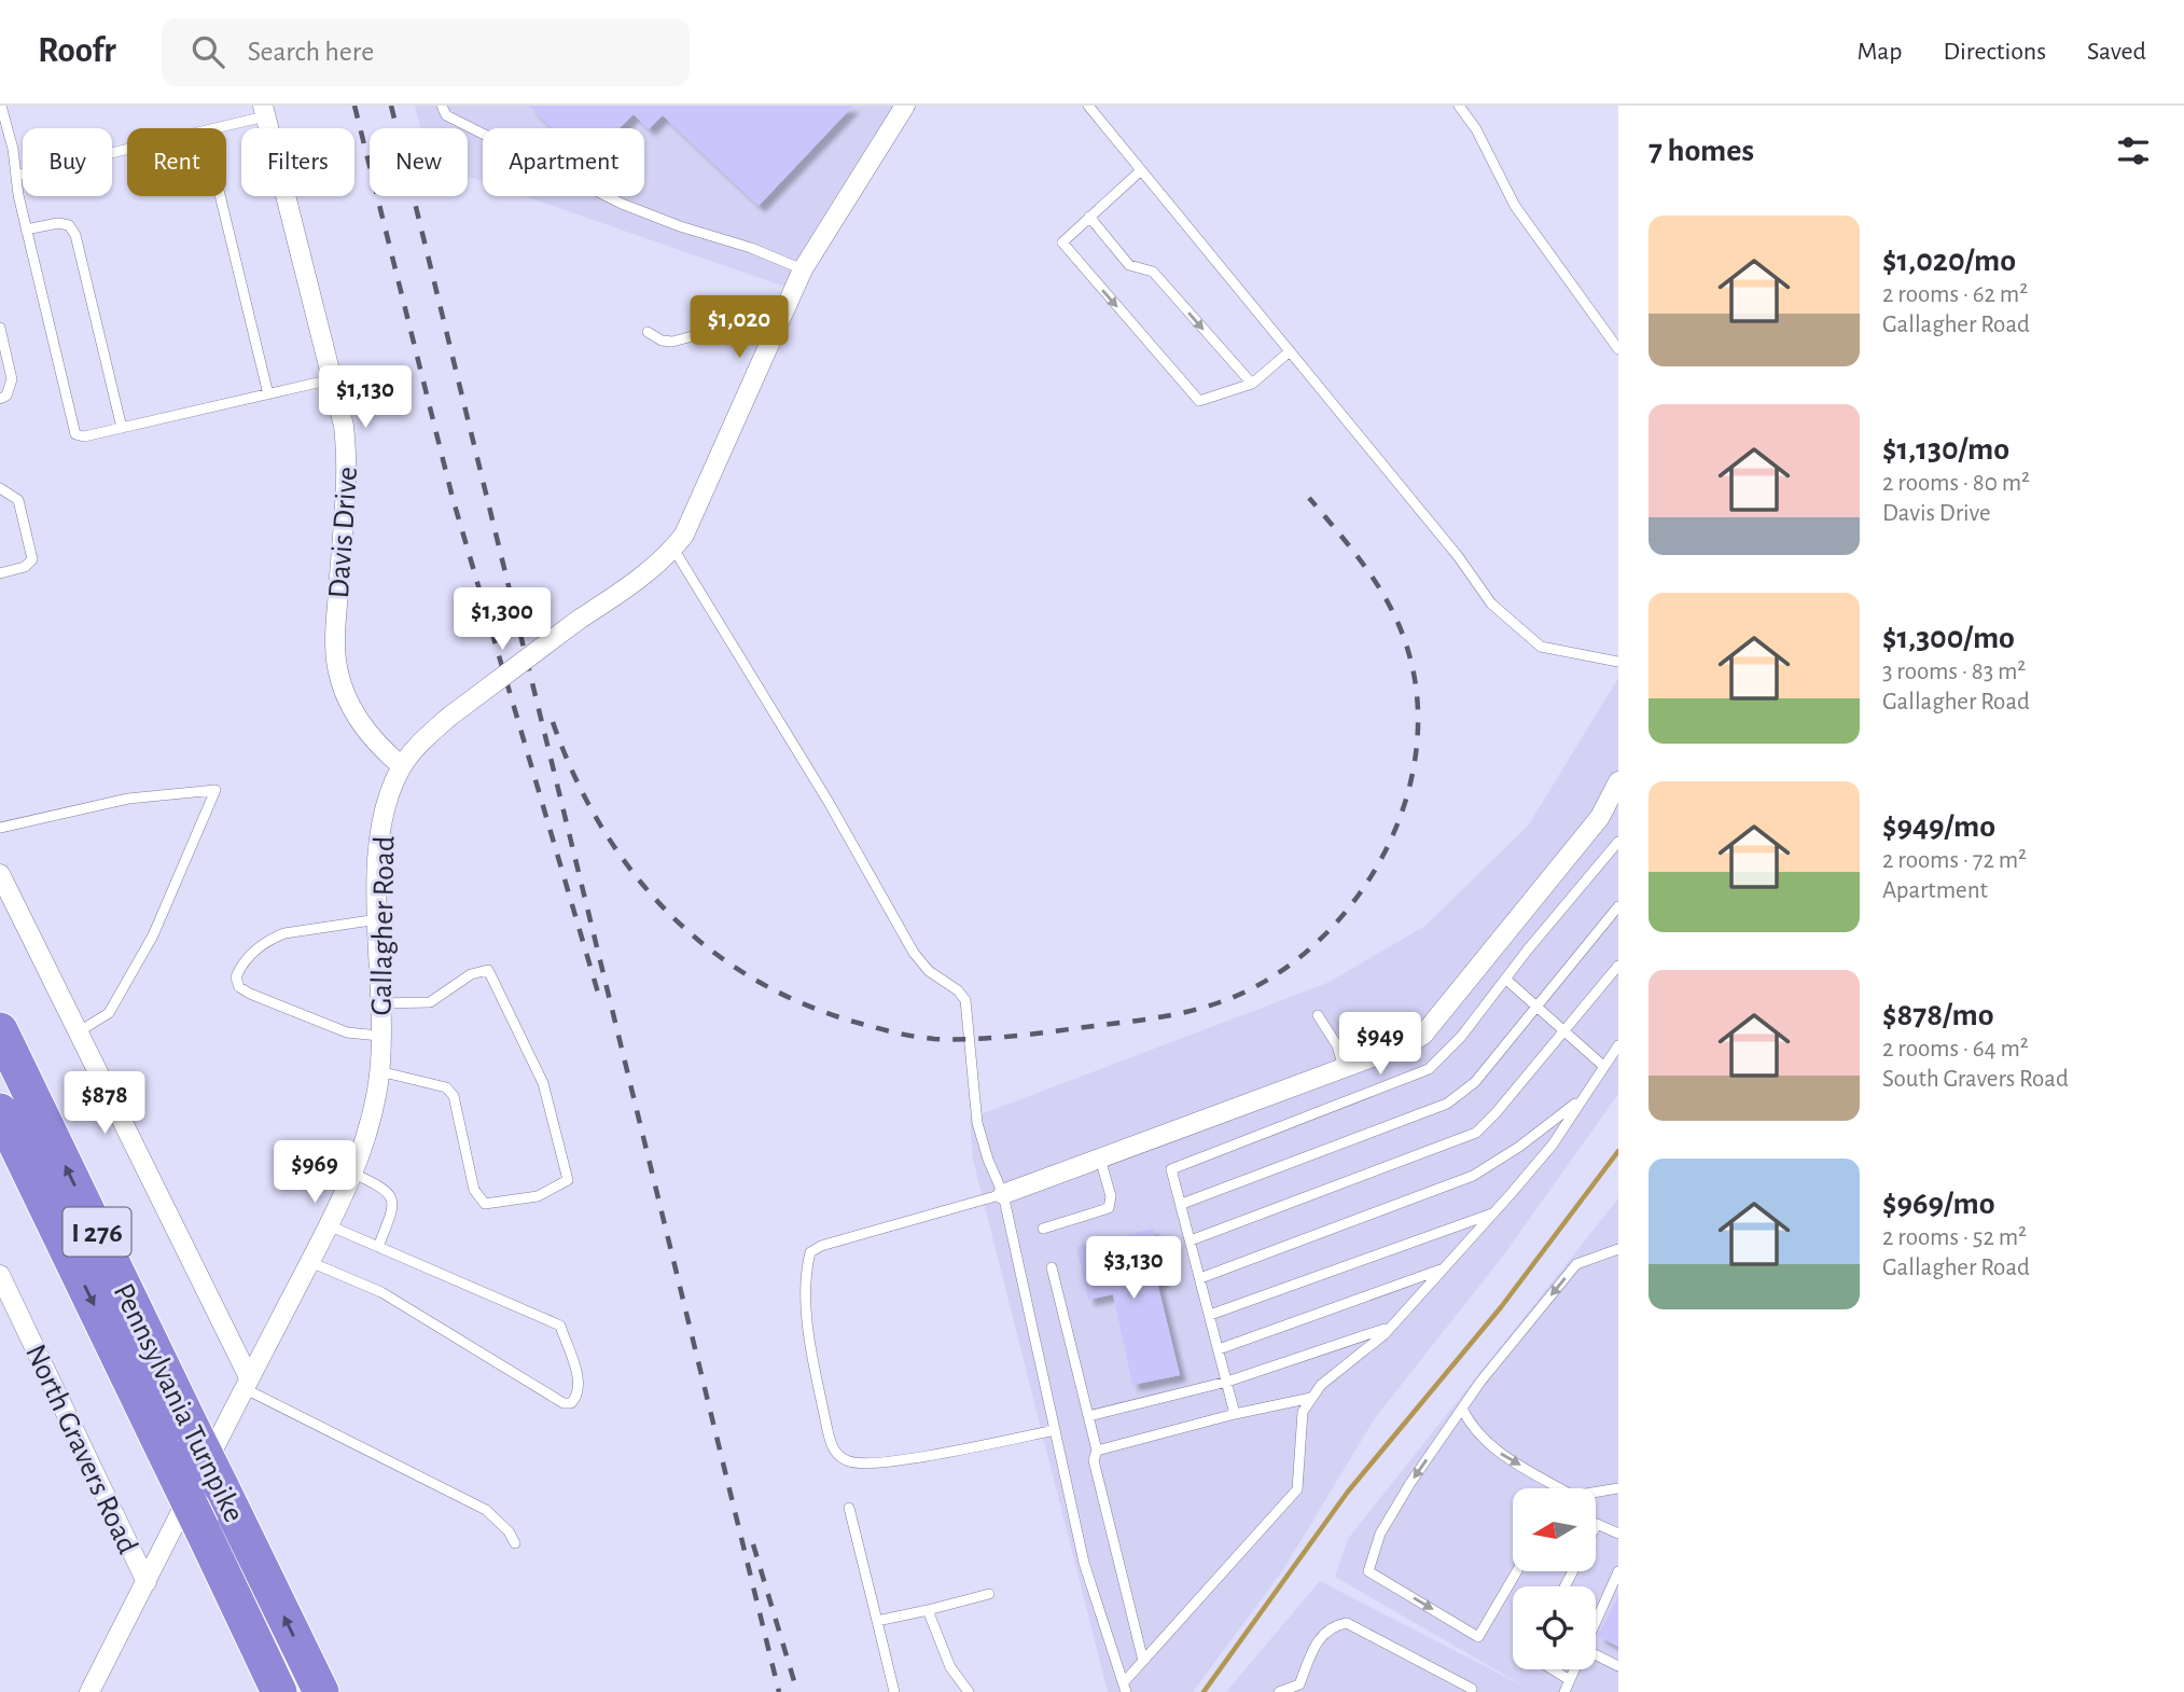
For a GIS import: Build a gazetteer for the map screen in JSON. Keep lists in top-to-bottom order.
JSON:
{
  "streets": {
    "highway": ["I 276", "Pennsylvania Turnpike"],
    "street": ["Davis Drive", "Gallagher Road", "North Gravers Road"]
  },
  "crossings": [
    ["Davis Drive", "Gallagher Road"],
    ["Gallagher Road", "North Gravers Road"]
  ],
  "north": "left",
  "page": {
    "header": "Roofr",
    "search": "Search here",
    "nav": ["Map", "Directions", "Saved"],
    "heading": "7 homes",
    "chip": [
      "Buy",
      "Rent",
      "Filters",
      "New",
      "Apartment"
    ],
    "list": [
      {
        "name": "$1,020/mo",
        "note": "2 rooms · 62 m² · Gallagher Road"
      },
      {
        "name": "$1,130/mo",
        "note": "2 rooms · 80 m² · Davis Drive"
      },
      {
        "name": "$1,300/mo",
        "note": "3 rooms · 83 m² · Gallagher Road"
      },
      {
        "name": "$949/mo",
        "note": "2 rooms · 72 m² · Apartment"
      },
      {
        "name": "$878/mo",
        "note": "2 rooms · 64 m² · South Gravers Road"
      },
      {
        "name": "$969/mo",
        "note": "2 rooms · 52 m² · Gallagher Road"
      }
    ],
    "price": [
      "$1,020",
      "$1,130",
      "$1,300",
      "$949",
      "$878",
      "$969",
      "$3,130"
    ]
  }
}
